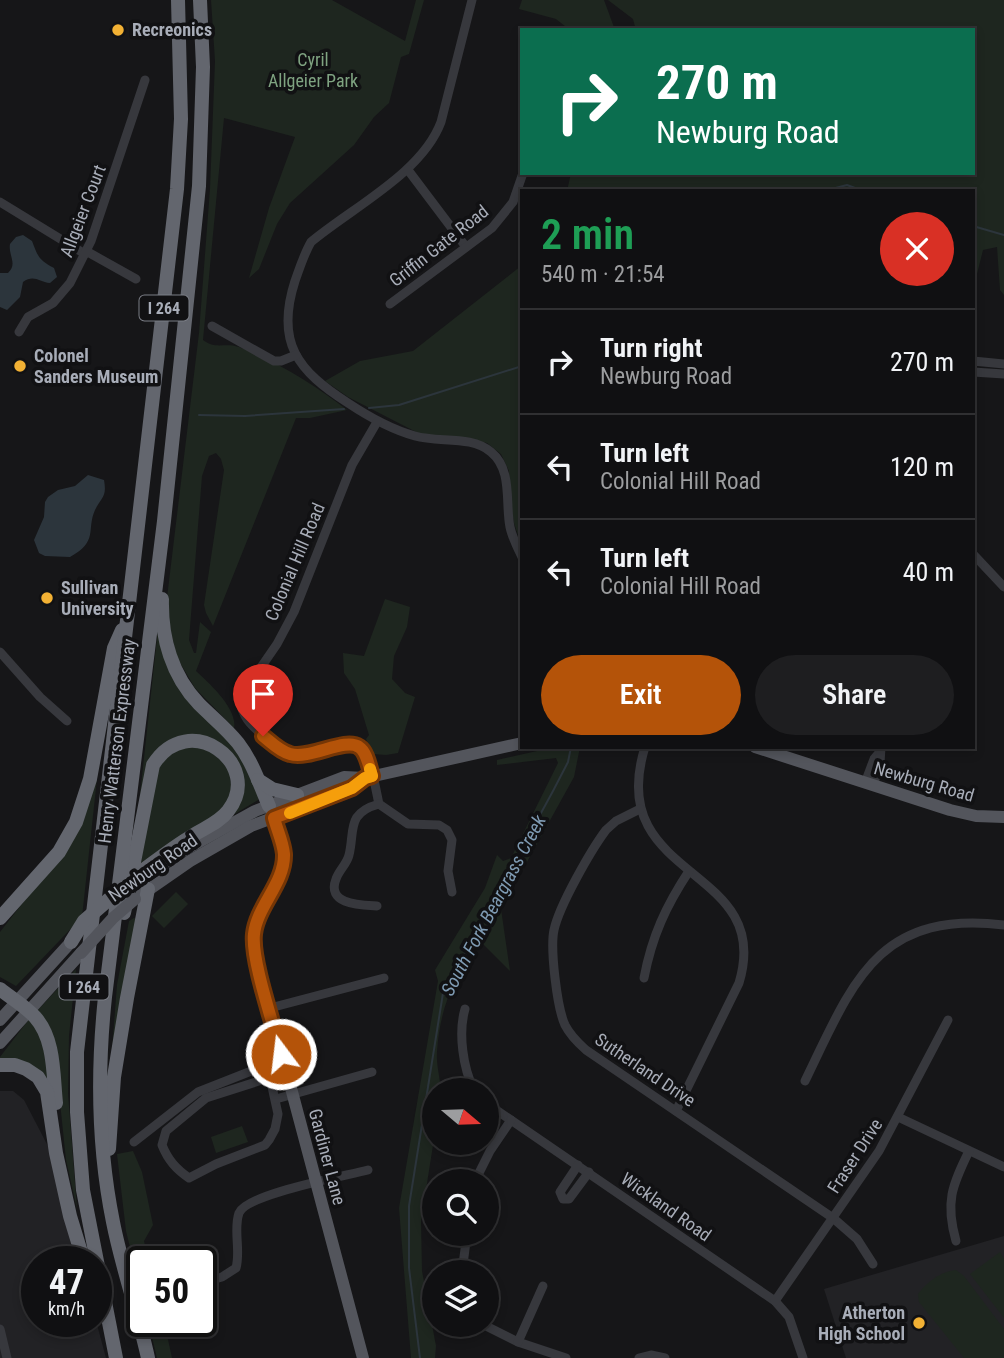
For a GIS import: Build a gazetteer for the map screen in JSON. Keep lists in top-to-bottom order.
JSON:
{
  "streets": {
    "highway": ["I 264", "Henry Watterson Expressway"],
    "main road": ["Newburg Road", "Gardiner Lane"],
    "street": [
      "Allgeier Court",
      "Griffin Gate Road",
      "Colonial Hill Road",
      "Sutherland Drive",
      "Fraser Drive",
      "Wickland Road"
    ]
  },
  "crossings": [
    ["Colonial Hill Road", "Newburg Road"],
    ["Newburg Road", "Gardiner Lane"],
    ["Sutherland Drive", "Fraser Drive"],
    ["Fraser Drive", "Wickland Road"]
  ],
  "water": ["South Fork Beargrass Creek"],
  "parks": ["Cyril Allgeier Park"],
  "places": [
    "Recreonics",
    "Colonel Sanders Museum",
    "Sullivan University",
    "Atherton High School"
  ],
  "north": "right",
  "page": {
    "turn": ["270 m", "Newburg Road"],
    "heading": ["2 min", "540 m · 21:54"],
    "list": [
      {
        "name": "Turn right",
        "note": "Newburg Road",
        "value": "270 m"
      },
      {
        "name": "Turn left",
        "note": "Colonial Hill Road",
        "value": "120 m"
      },
      {
        "name": "Turn left",
        "note": "Colonial Hill Road",
        "value": "40 m"
      }
    ],
    "buttons": ["Exit", "Share"],
    "speed": "47 km/h",
    "limit": "50"
  }
}
